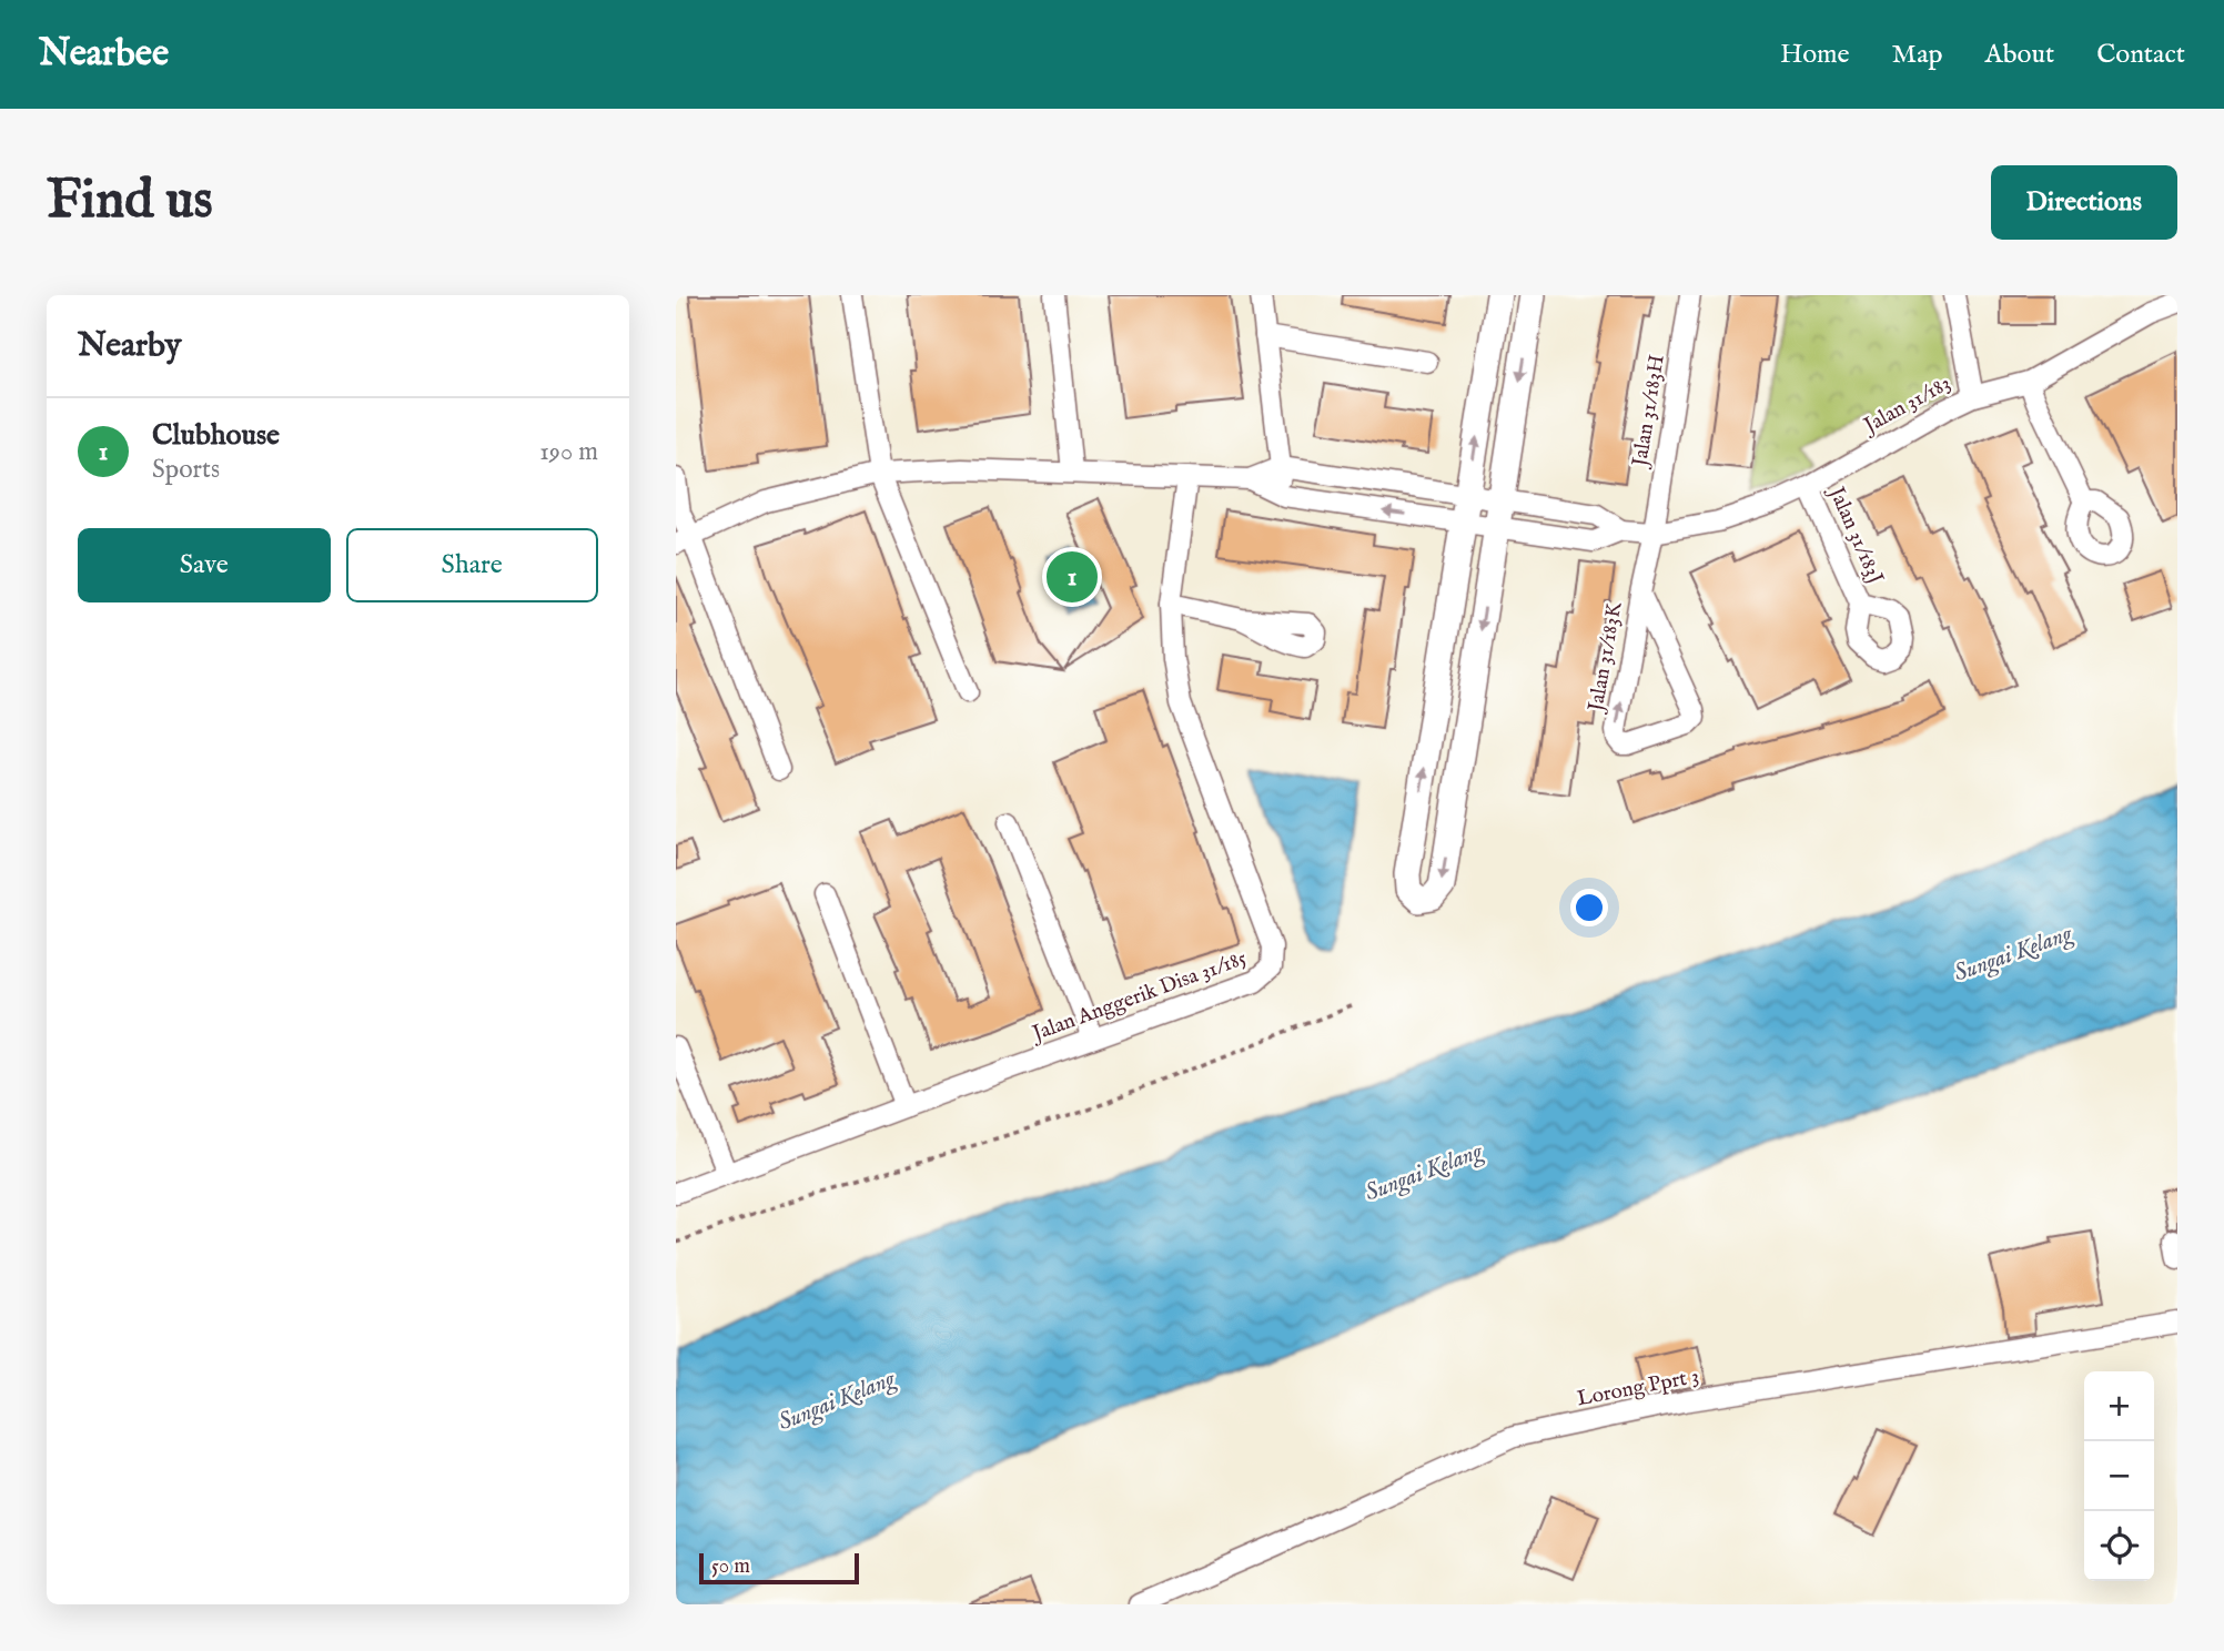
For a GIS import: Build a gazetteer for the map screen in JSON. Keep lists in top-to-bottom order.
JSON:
{
  "streets": {
    "street": [
      "Jalan 31/183",
      "Jalan 31/183H",
      "Jalan 31/183J",
      "Jalan 31/183K",
      "Jalan Anggerik Disa 31/185",
      "Lorong Pprt 3"
    ]
  },
  "crossings": [
    ["Jalan 31/183", "Jalan 31/183H"],
    ["Jalan 31/183", "Jalan 31/183J"],
    ["Jalan 31/183", "Jalan 31/183K"],
    ["Jalan 31/183H", "Jalan 31/183K"]
  ],
  "water": ["Sungai Kelang"],
  "scale_bar": "50 m",
  "page": {
    "header": "Nearbee",
    "nav": [
      "Home",
      "Map",
      "About",
      "Contact"
    ],
    "buttons": [
      "Directions",
      ["Save", "Share"]
    ],
    "title": "Find us",
    "heading": "Nearby",
    "list": [
      {
        "mark": "1",
        "name": "Clubhouse",
        "note": "Sports",
        "value": "190 m"
      }
    ],
    "pins": "1",
    "map_buttons": ["+", "−"],
    "scale": "50 m"
  }
}
